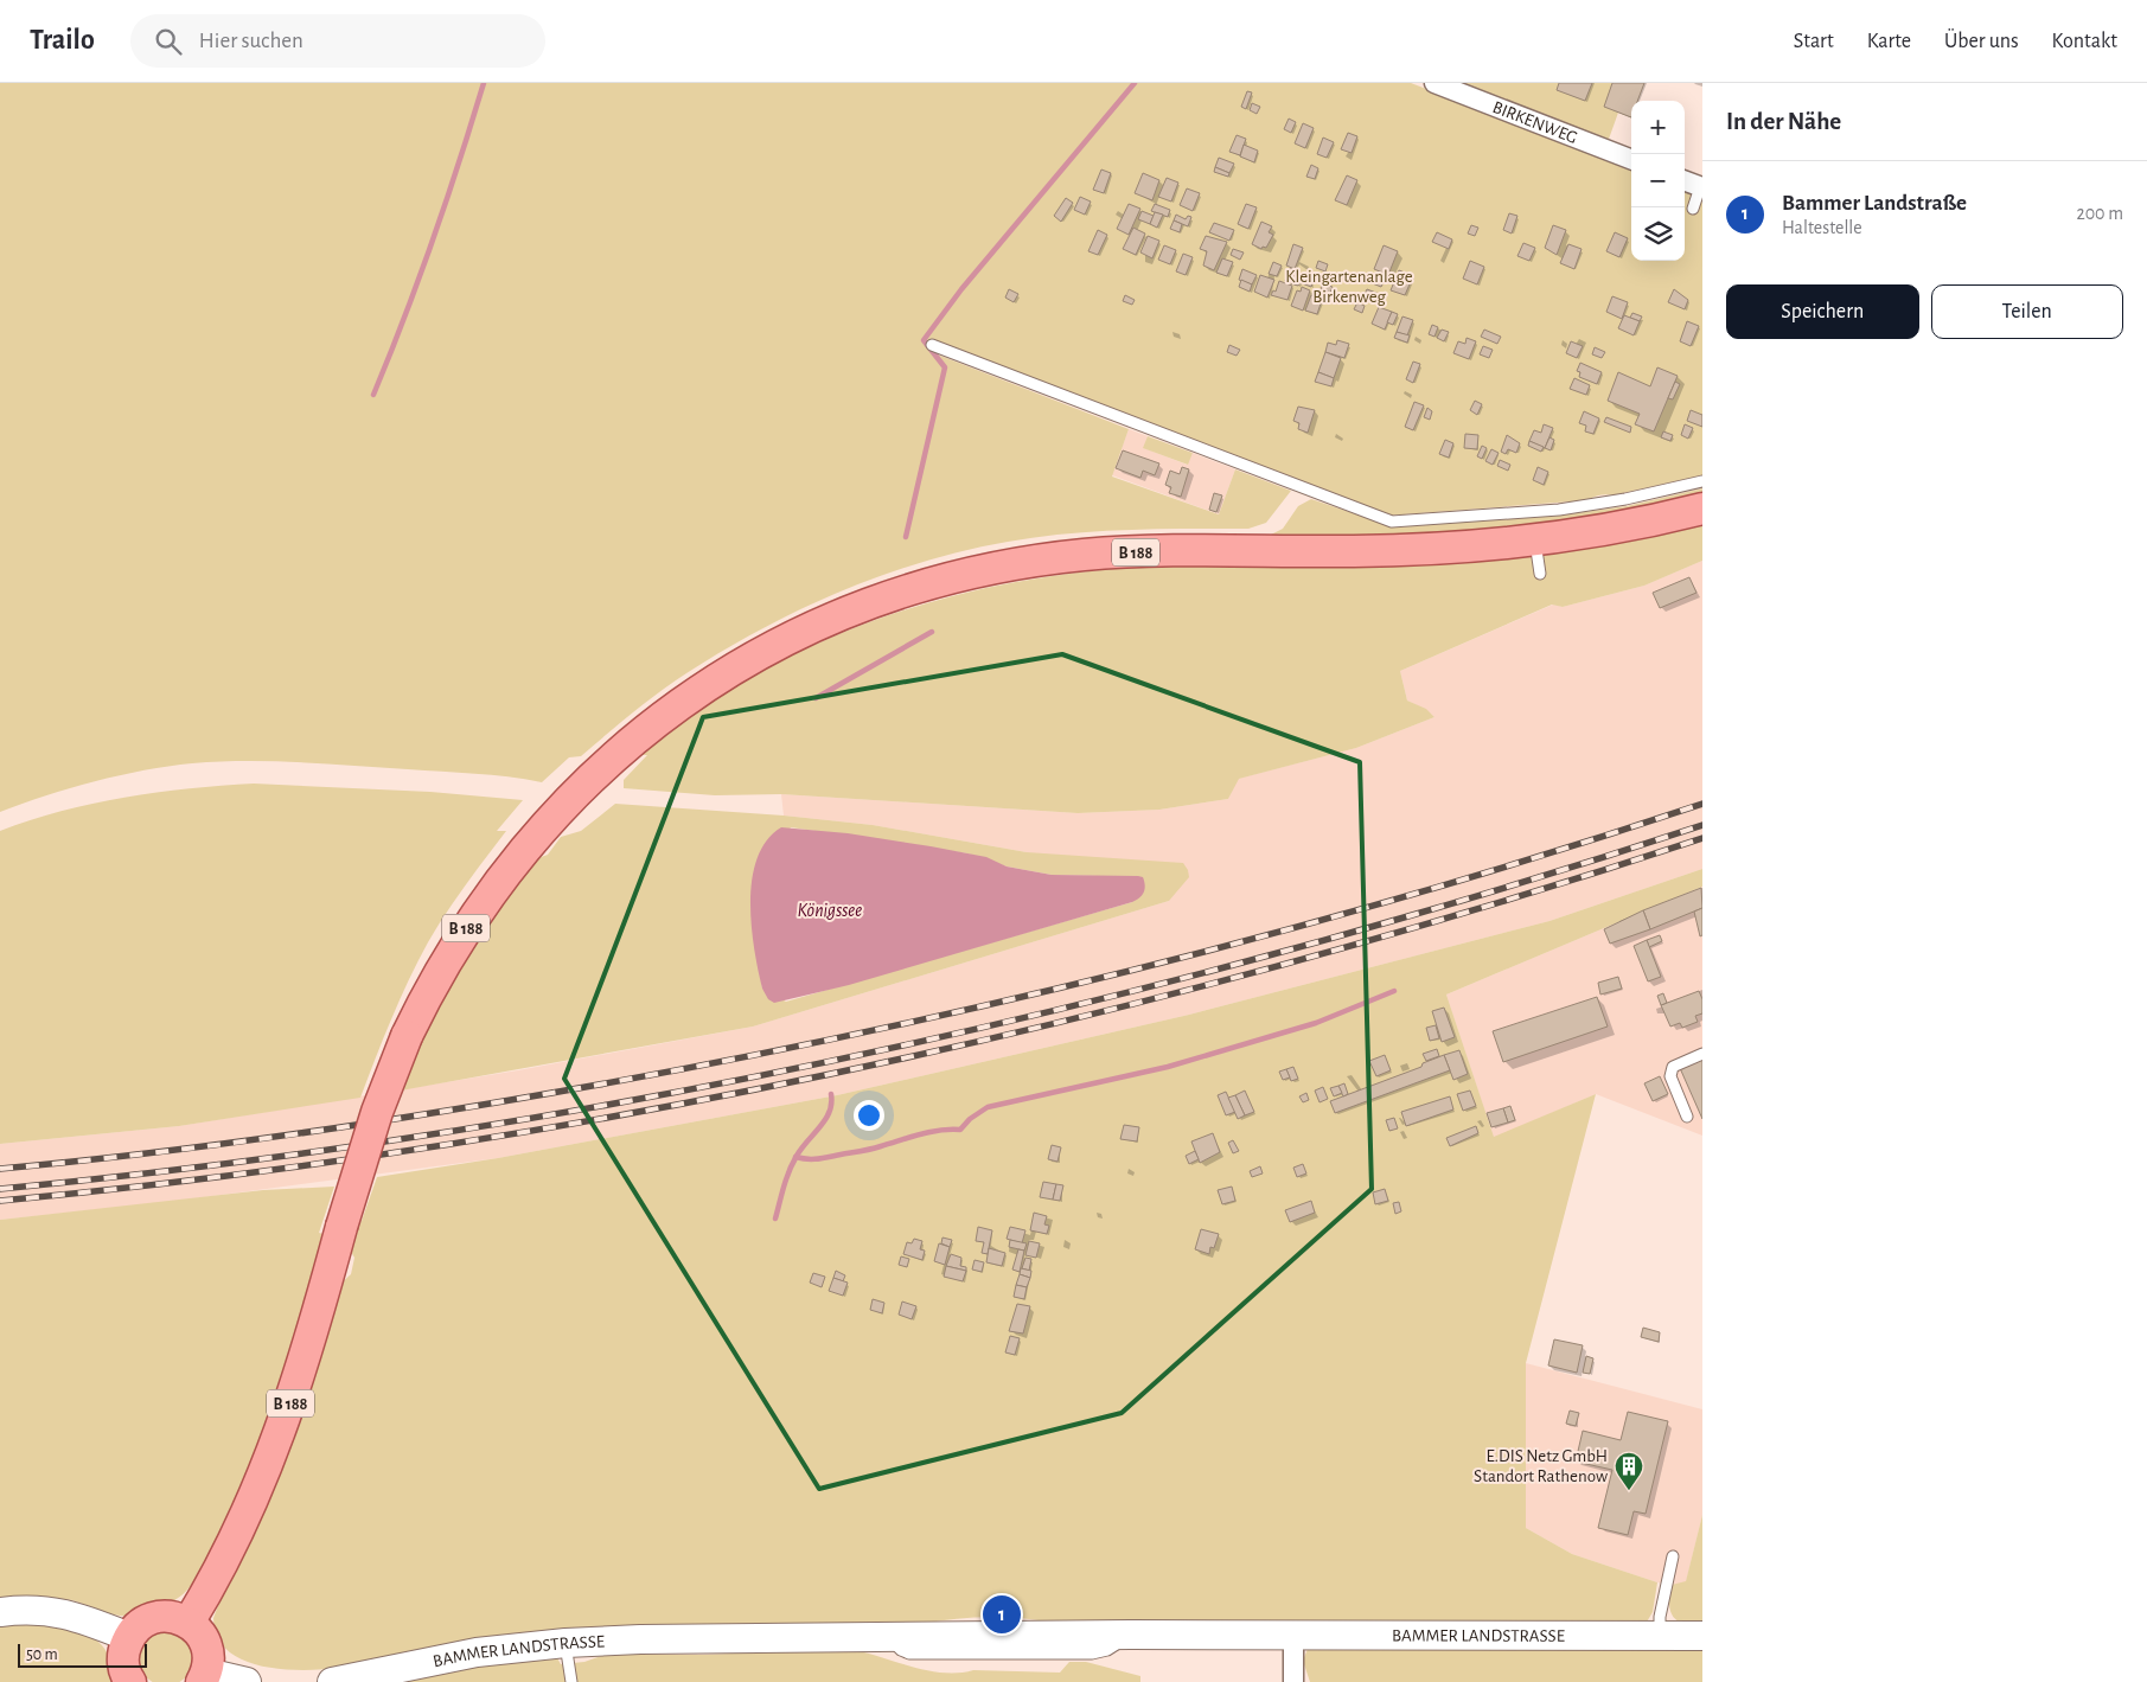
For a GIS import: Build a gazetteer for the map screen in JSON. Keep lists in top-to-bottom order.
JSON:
{
  "streets": {
    "main road": ["B 188", "BAMMER LANDSTRASSE"],
    "street": ["BIRKENWEG"]
  },
  "water": ["Königssee"],
  "parks": ["Kleingartenanlage Birkenweg"],
  "places": {
    "building": ["E.DIS Netz GmbH Standort Rathenow"]
  },
  "scale_bar": "50 m",
  "page": {
    "header": "Trailo",
    "search": "Hier suchen",
    "nav": [
      "Start",
      "Karte",
      "Über uns",
      "Kontakt"
    ],
    "heading": "In der Nähe",
    "map_buttons": ["+", "−"],
    "list": [
      {
        "mark": "1",
        "name": "Bammer Landstraße",
        "note": "Haltestelle",
        "value": "200 m"
      }
    ],
    "buttons": ["Speichern", "Teilen"],
    "pins": "1",
    "scale": "50 m"
  }
}
